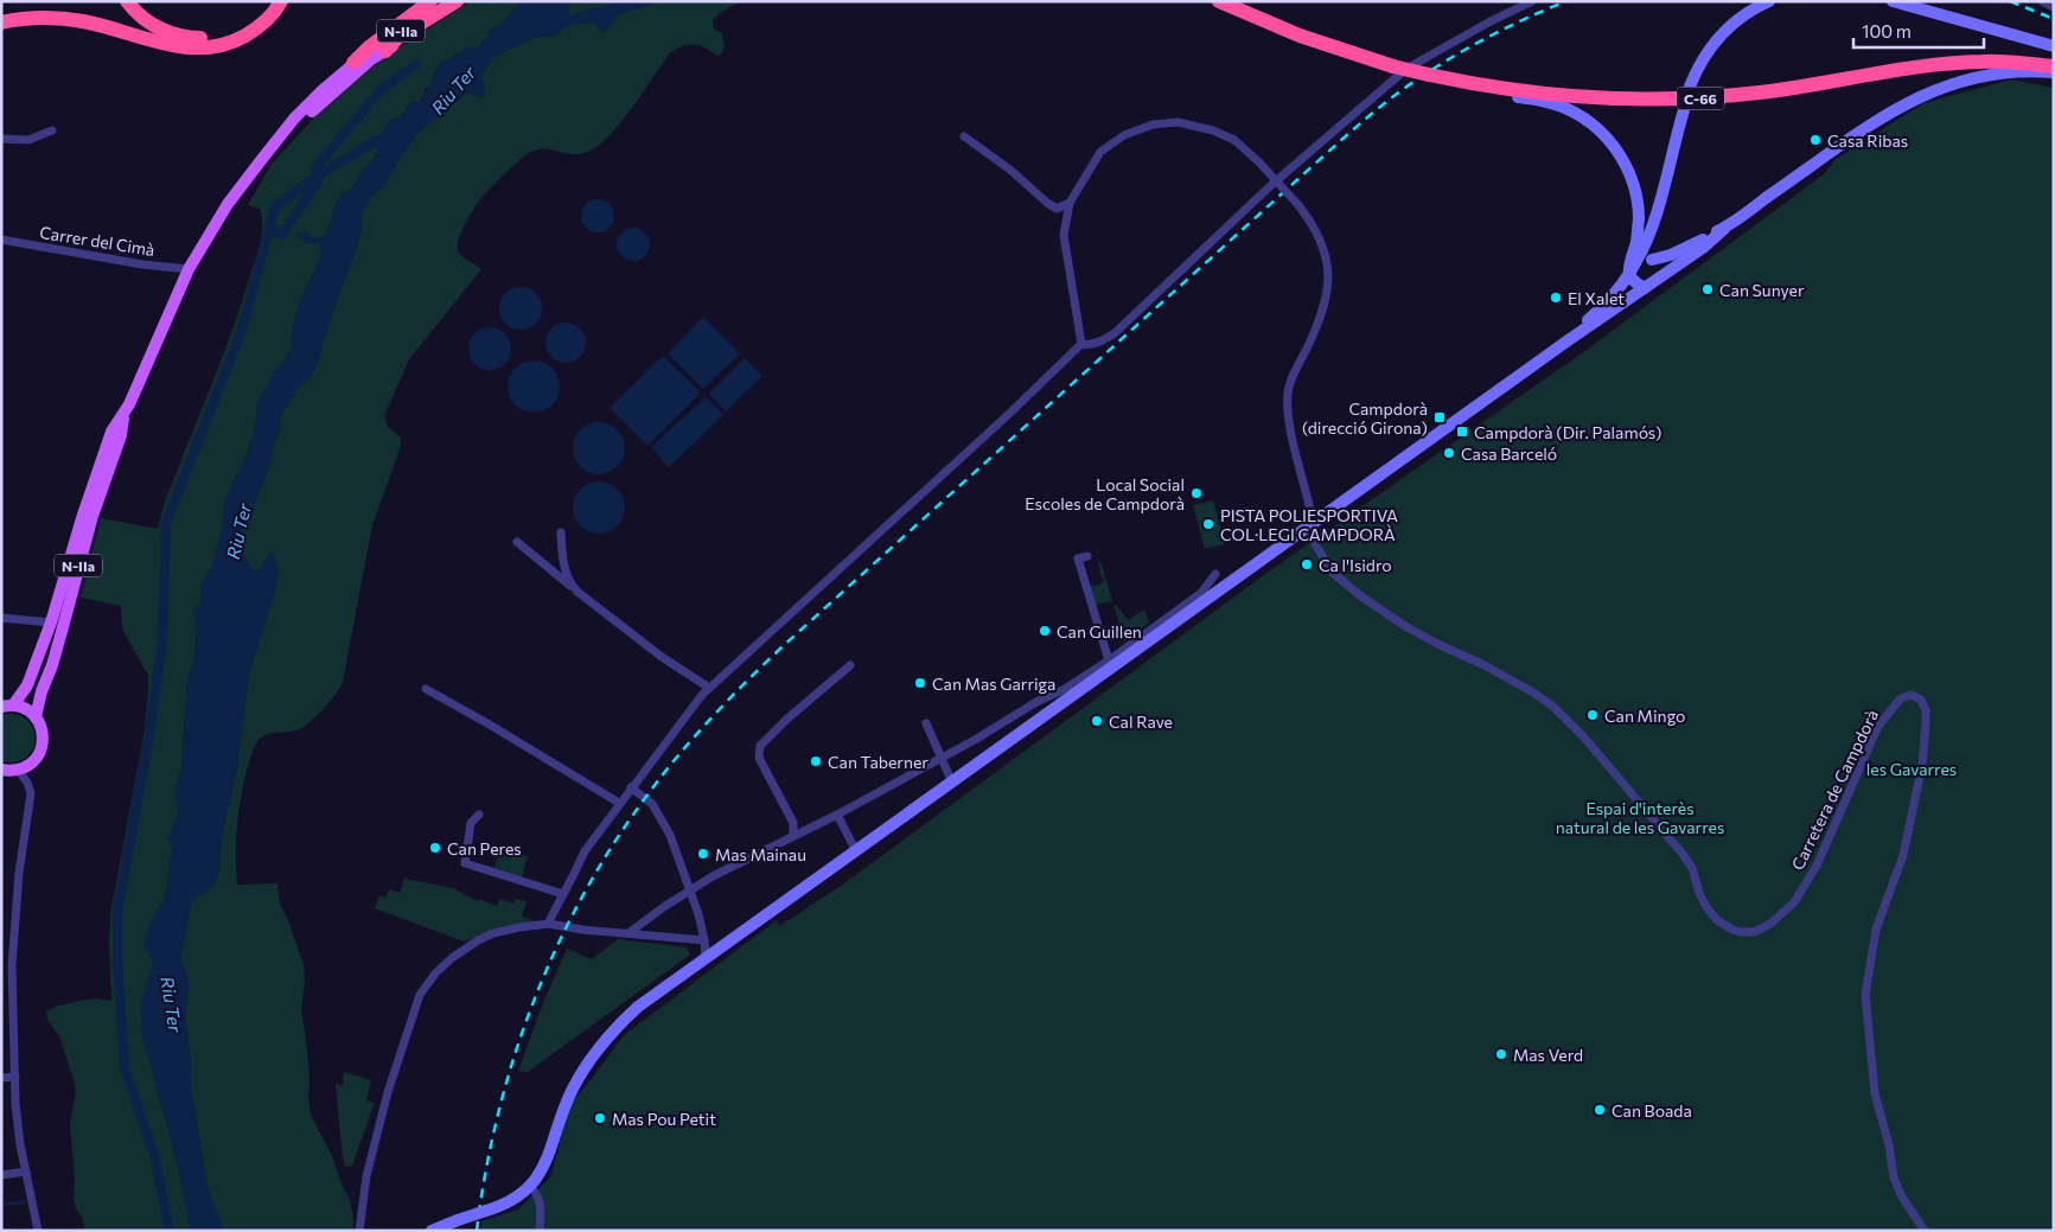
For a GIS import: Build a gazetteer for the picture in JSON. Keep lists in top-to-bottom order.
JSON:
{
  "streets": {
    "highway": ["C-66"],
    "main road": ["N-IIa"],
    "street": ["Carrer del Cimà", "Carretera de Campdorà"]
  },
  "crossings": [
    ["N-IIa", "Carrer del Cimà"]
  ],
  "water": ["Riu Ter"],
  "parks": ["les Gavarres", "Espai d'interès natural de les Gavarres"],
  "places": {
    "other": [
      "Casa Ribas",
      "Can Sunyer",
      "El Xalet",
      "Casa Barceló",
      "Local Social Escoles de Campdorà",
      "PISTA POLIESPORTIVA COL·LEGI CAMPDORÀ",
      "Ca l'Isidro",
      "Can Guillen",
      "Can Mas Garriga",
      "Can Mingo",
      "Cal Rave",
      "Can Taberner",
      "Can Peres",
      "Mas Mainau",
      "Mas Verd",
      "Can Boada",
      "Mas Pou Petit"
    ],
    "transit": ["Campdorà (direcció Girona)", "Campdorà (Dir. Palamós)"]
  },
  "scale_bar": "100 m"
}
